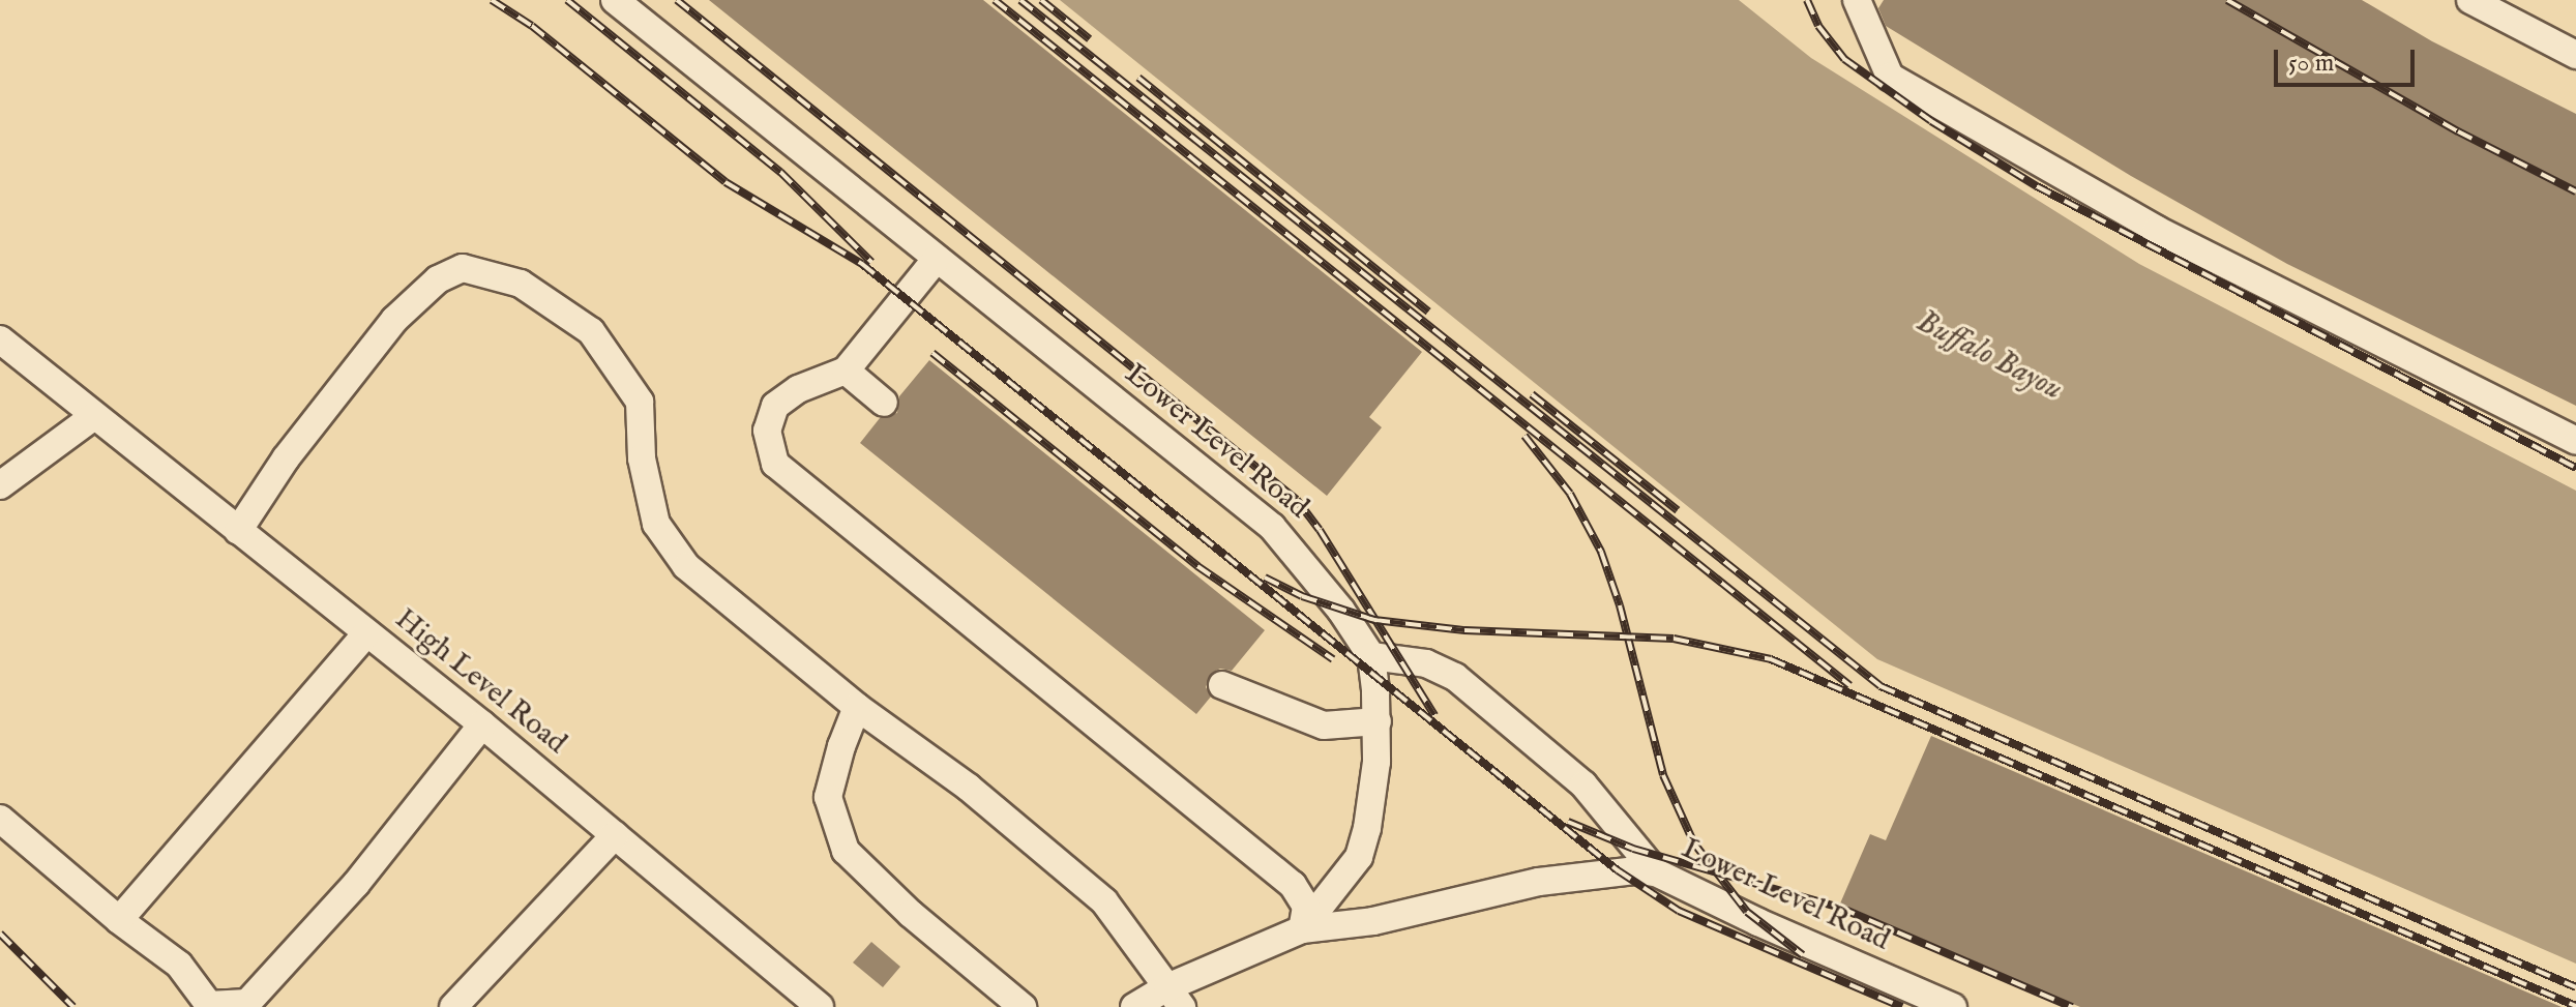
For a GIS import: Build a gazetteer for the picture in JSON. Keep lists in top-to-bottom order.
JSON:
{
  "streets": {
    "lane": ["Lower Level Road", "High Level Road"]
  },
  "water": ["Buffalo Bayou"],
  "scale_bar": "50 m"
}
